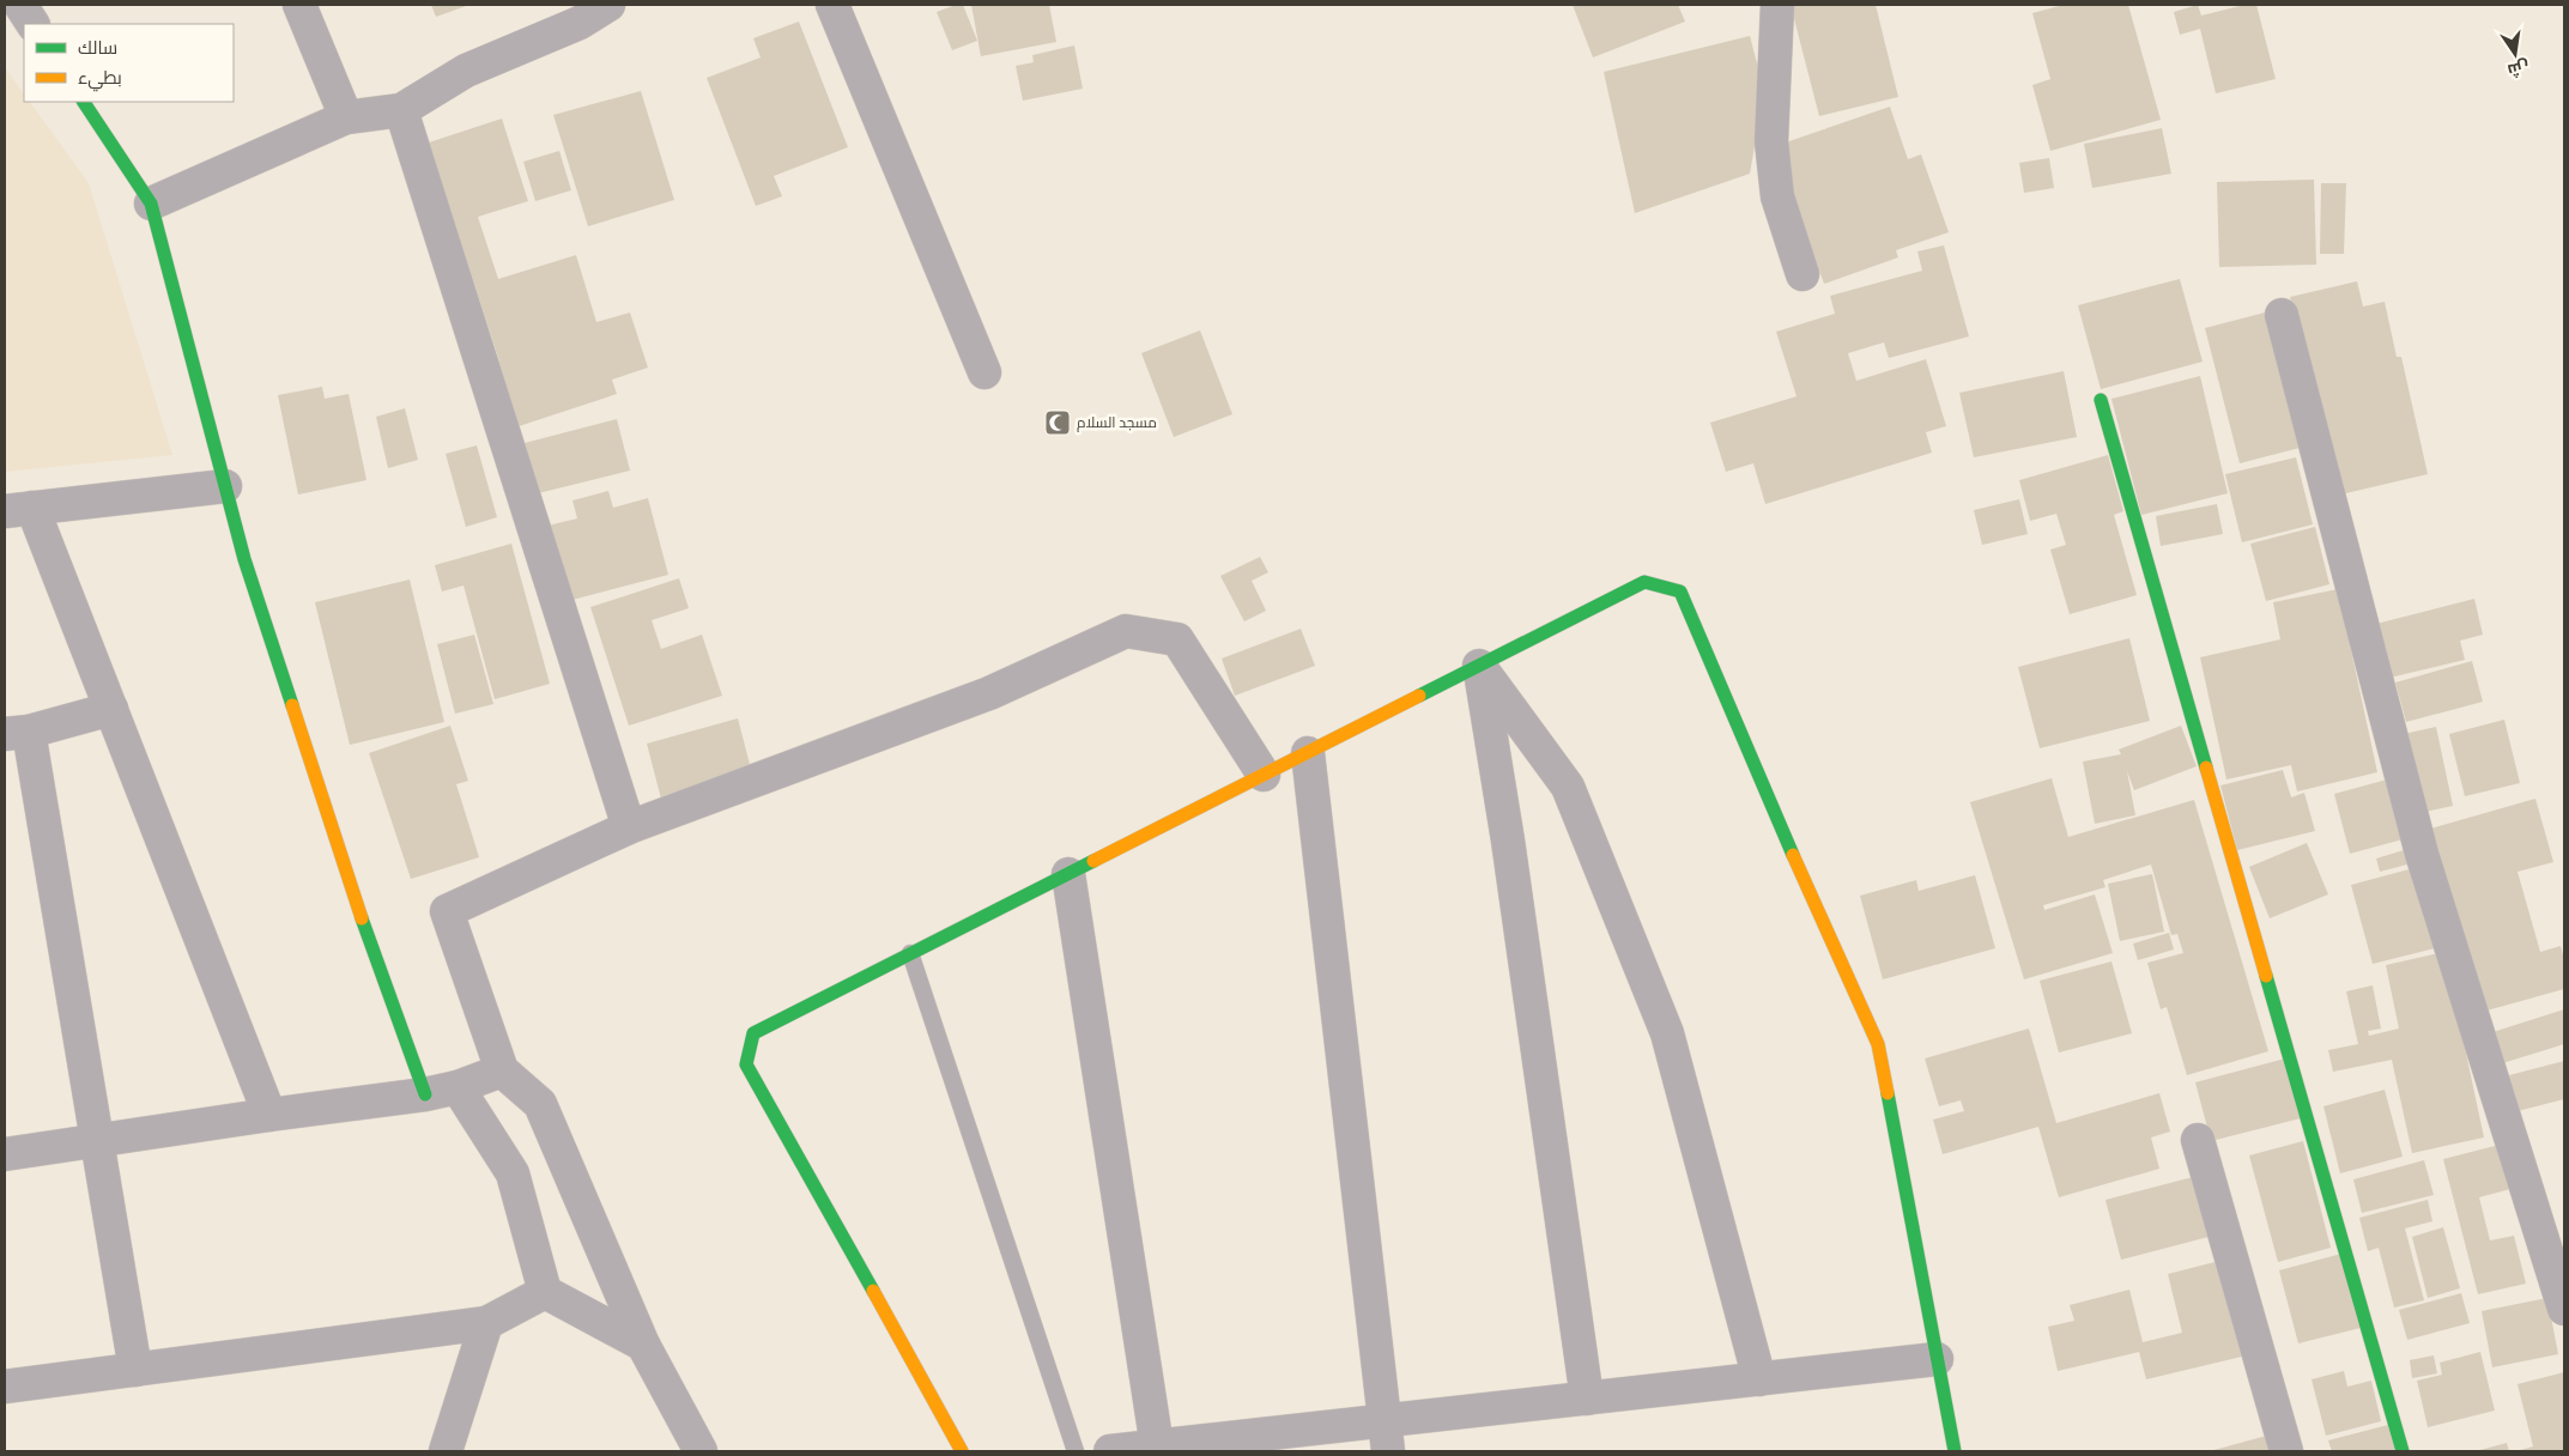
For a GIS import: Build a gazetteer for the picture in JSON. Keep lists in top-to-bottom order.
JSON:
{
  "places": {
    "mosque": ["مسجد السلام"]
  },
  "legend": ["سالك", "بطيء"],
  "north": "bottom"
}
